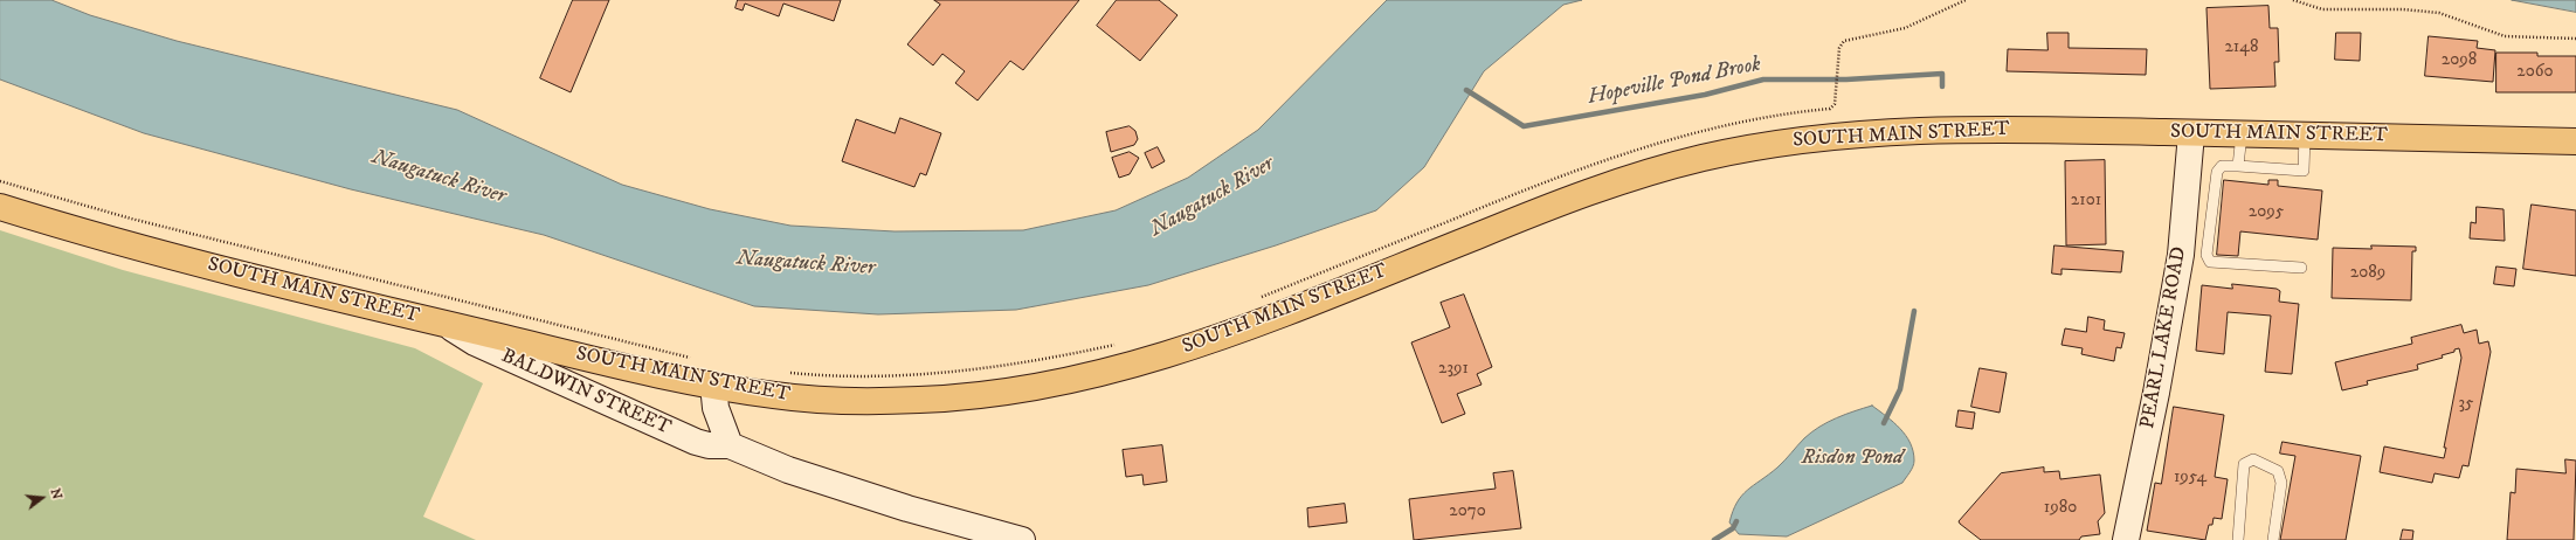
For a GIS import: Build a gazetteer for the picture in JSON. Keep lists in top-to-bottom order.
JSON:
{
  "streets": {
    "main road": ["SOUTH MAIN STREET", "PEARL LAKE ROAD", "BALDWIN STREET"]
  },
  "crossings": [
    ["SOUTH MAIN STREET", "PEARL LAKE ROAD"],
    ["SOUTH MAIN STREET", "BALDWIN STREET"]
  ],
  "water": ["Hopeville Pond Brook", "Naugatuck River", "Risdon Pond"],
  "house_numbers": [
    "2148",
    "2098",
    "2060",
    "2101",
    "2095",
    "2089",
    "2391",
    "35",
    "1954",
    "1980",
    "2070"
  ],
  "north": "right"
}
